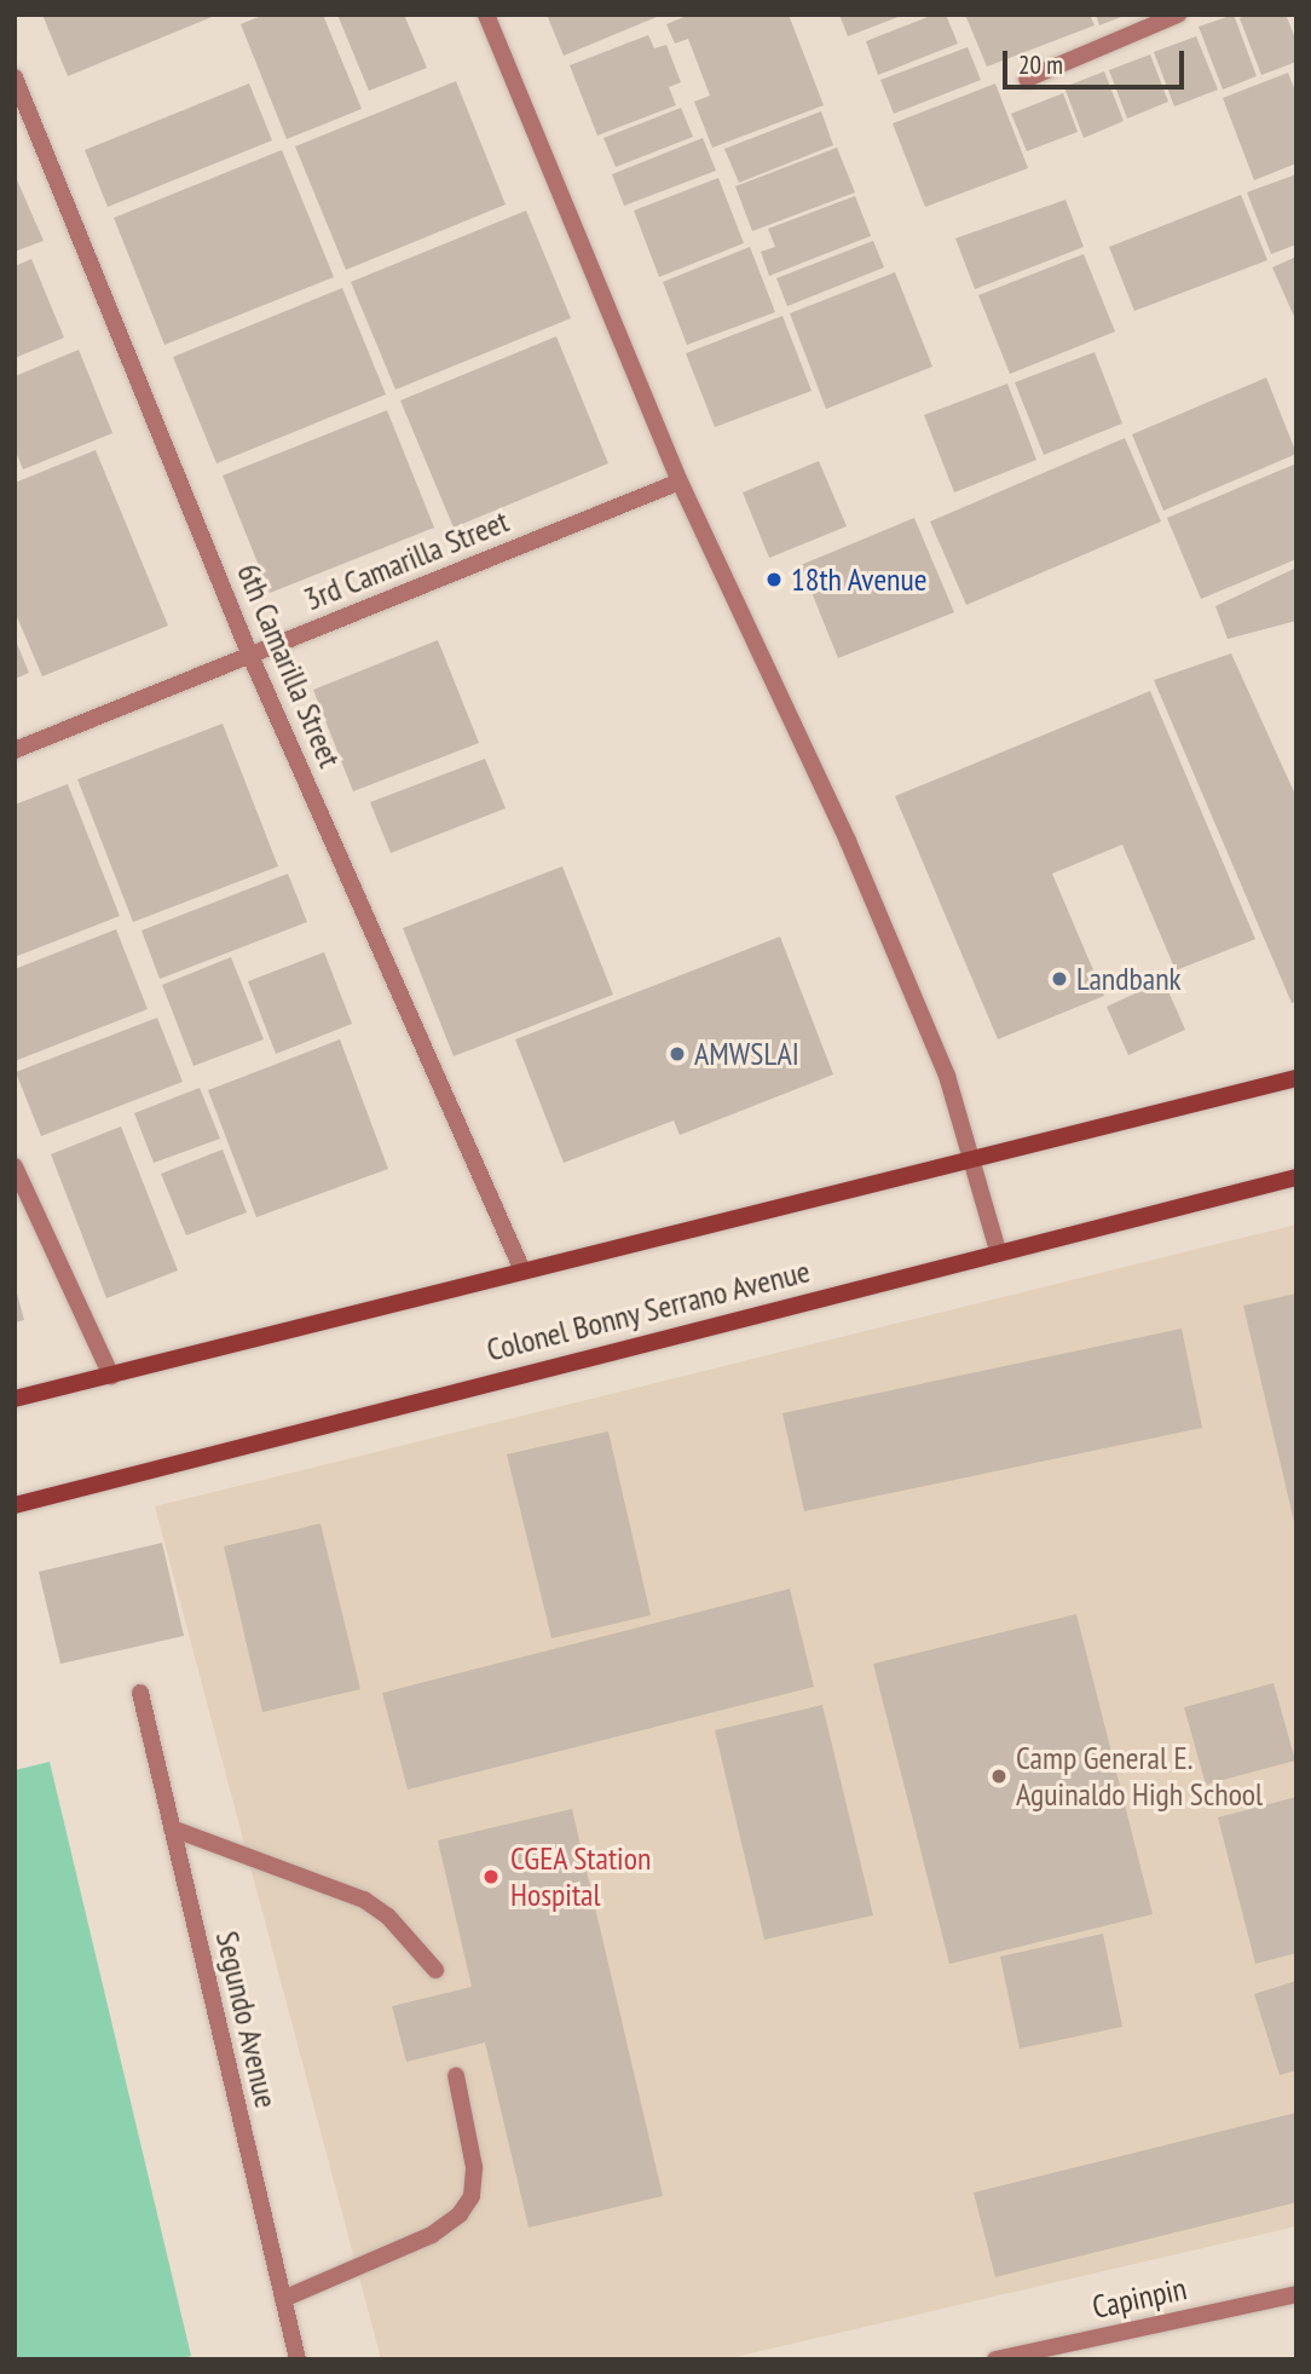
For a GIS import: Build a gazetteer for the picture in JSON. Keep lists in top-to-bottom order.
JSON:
{
  "streets": {
    "main road": ["Colonel Bonny Serrano Avenue"],
    "street": [
      "3rd Camarilla Street",
      "6th Camarilla Street",
      "Segundo Avenue",
      "Capinpin"
    ]
  },
  "crossings": [
    ["3rd Camarilla Street", "6th Camarilla Street"]
  ],
  "places": [
    "18th Avenue",
    "Landbank",
    "AMWSLAI",
    "Camp General E. Aguinaldo High School",
    "CGEA Station Hospital"
  ],
  "scale_bar": "20 m"
}
